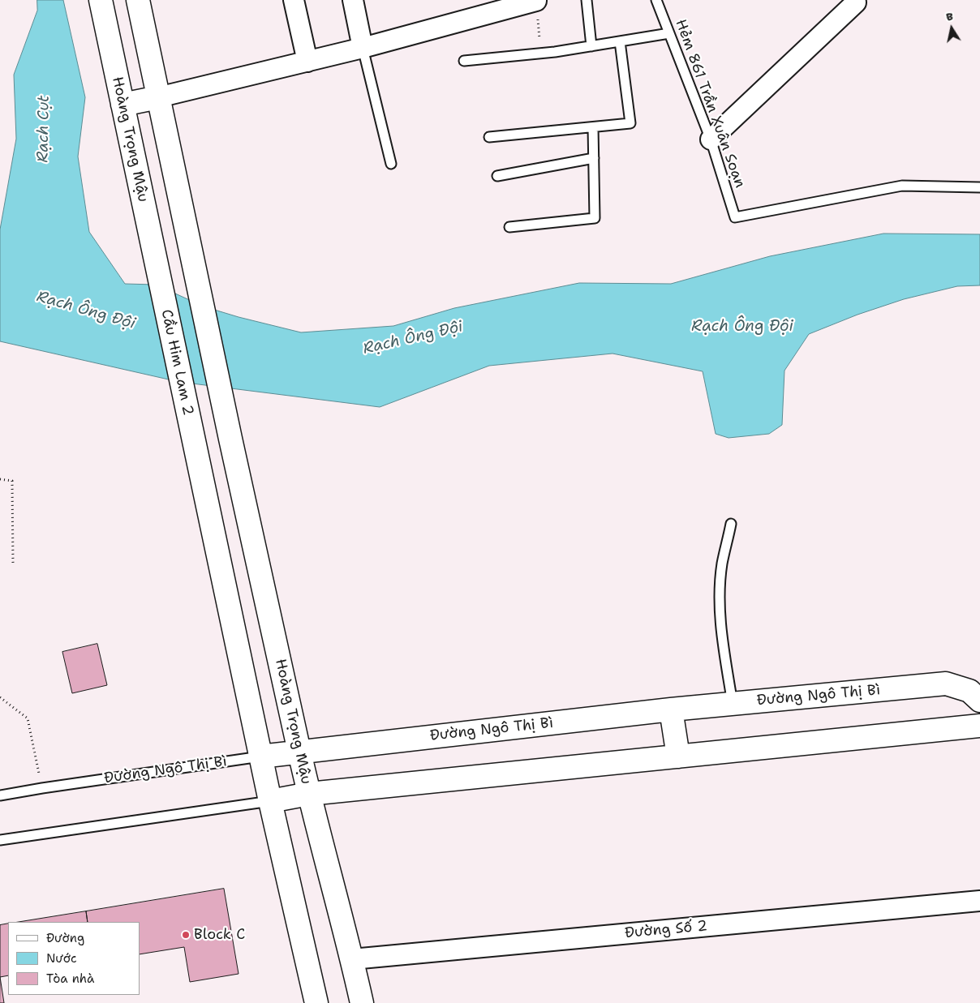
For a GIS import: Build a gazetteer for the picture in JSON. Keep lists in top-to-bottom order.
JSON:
{
  "streets": {
    "main road": ["Hoàng Trọng Mậu", "Cầu Him Lam 2", "Đường Ngô Thị Bì"],
    "street": ["Đường Số 2"],
    "lane": ["Hẻm 861 Trần Xuân Soạn"]
  },
  "crossings": [
    ["Hoàng Trọng Mậu", "Cầu Him Lam 2"],
    ["Hoàng Trọng Mậu", "Đường Ngô Thị Bì"],
    ["Hoàng Trọng Mậu", "Đường Số 2"],
    ["Cầu Him Lam 2", "Đường Ngô Thị Bì"]
  ],
  "water": ["Rạch Cụt", "Rạch Ông Đội"],
  "places": ["Block C"],
  "legend": ["Đường", "Nước", "Tòa nhà"],
  "north": "top"
}
